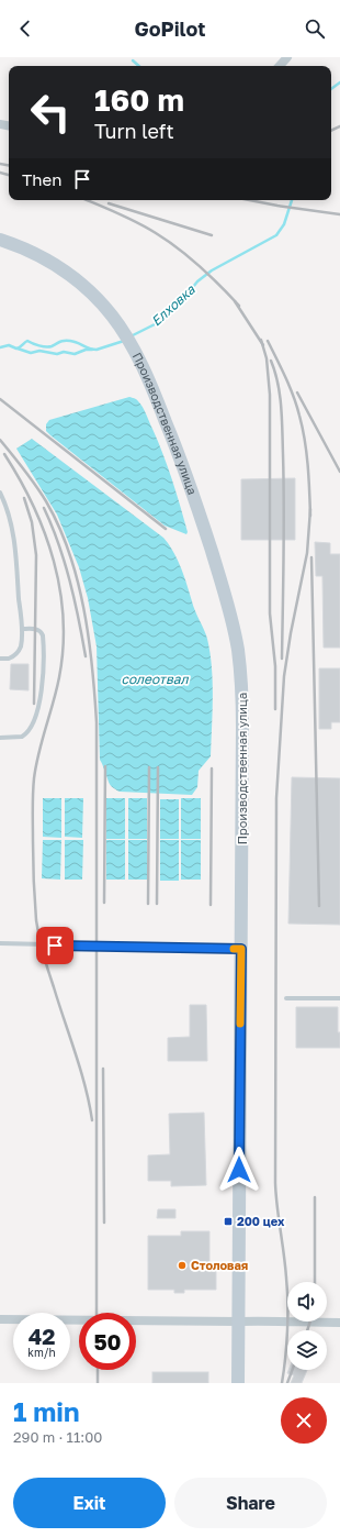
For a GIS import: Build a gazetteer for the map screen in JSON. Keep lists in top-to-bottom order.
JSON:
{
  "streets": {
    "main road": ["Производственная улица"]
  },
  "water": ["Елховка", "солеотвал"],
  "places": {
    "transit": ["200 цех"],
    "other": ["Cтоловая"]
  },
  "page": {
    "header": "GoPilot",
    "turn": ["160 m", "Turn left"],
    "then": "Then",
    "speed": "42 km/h",
    "limit": "50",
    "heading": ["1 min", "290 m · 11:00"],
    "buttons": ["Exit", "Share"]
  }
}
